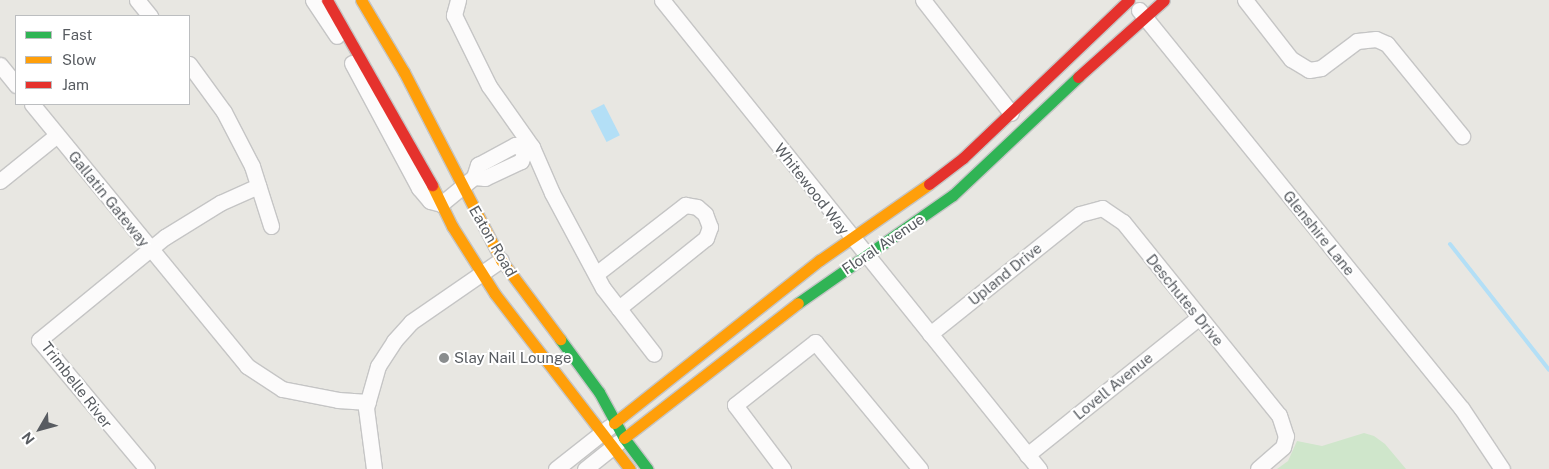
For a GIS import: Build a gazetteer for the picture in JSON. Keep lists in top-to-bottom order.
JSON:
{
  "streets": {
    "street": [
      "Whitewood Way",
      "Gallatin Gateway",
      "Glenshire Lane",
      "Eaton Road",
      "Floral Avenue",
      "Upland Drive",
      "Deschutes Drive",
      "Trimbelle River",
      "Lovell Avenue"
    ]
  },
  "crossings": [
    ["Whitewood Way", "Floral Avenue"],
    ["Whitewood Way", "Upland Drive"],
    ["Whitewood Way", "Lovell Avenue"],
    ["Gallatin Gateway", "Trimbelle River"],
    ["Glenshire Lane", "Floral Avenue"],
    ["Eaton Road", "Floral Avenue"],
    ["Upland Drive", "Deschutes Drive"],
    ["Deschutes Drive", "Lovell Avenue"]
  ],
  "places": ["Slay Nail Lounge"],
  "legend": ["Fast", "Slow", "Jam"],
  "north": "bottom left"
}
